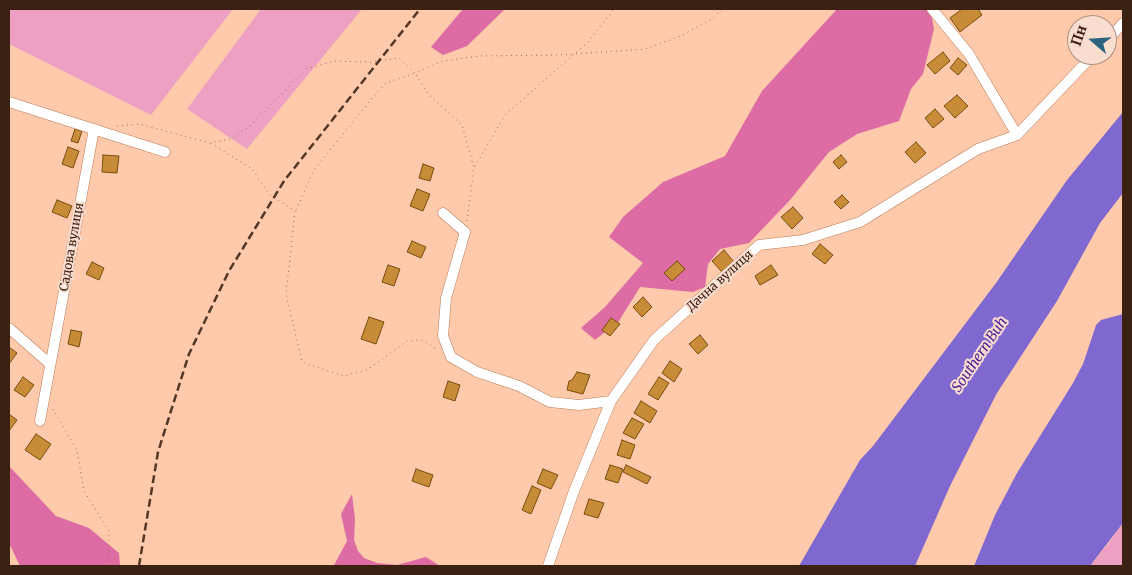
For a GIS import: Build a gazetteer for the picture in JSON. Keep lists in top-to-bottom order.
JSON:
{
  "streets": {
    "street": ["Садова вулиця", "Дачна вулиця"]
  },
  "water": ["Southern Buh"],
  "north": "left"
}
